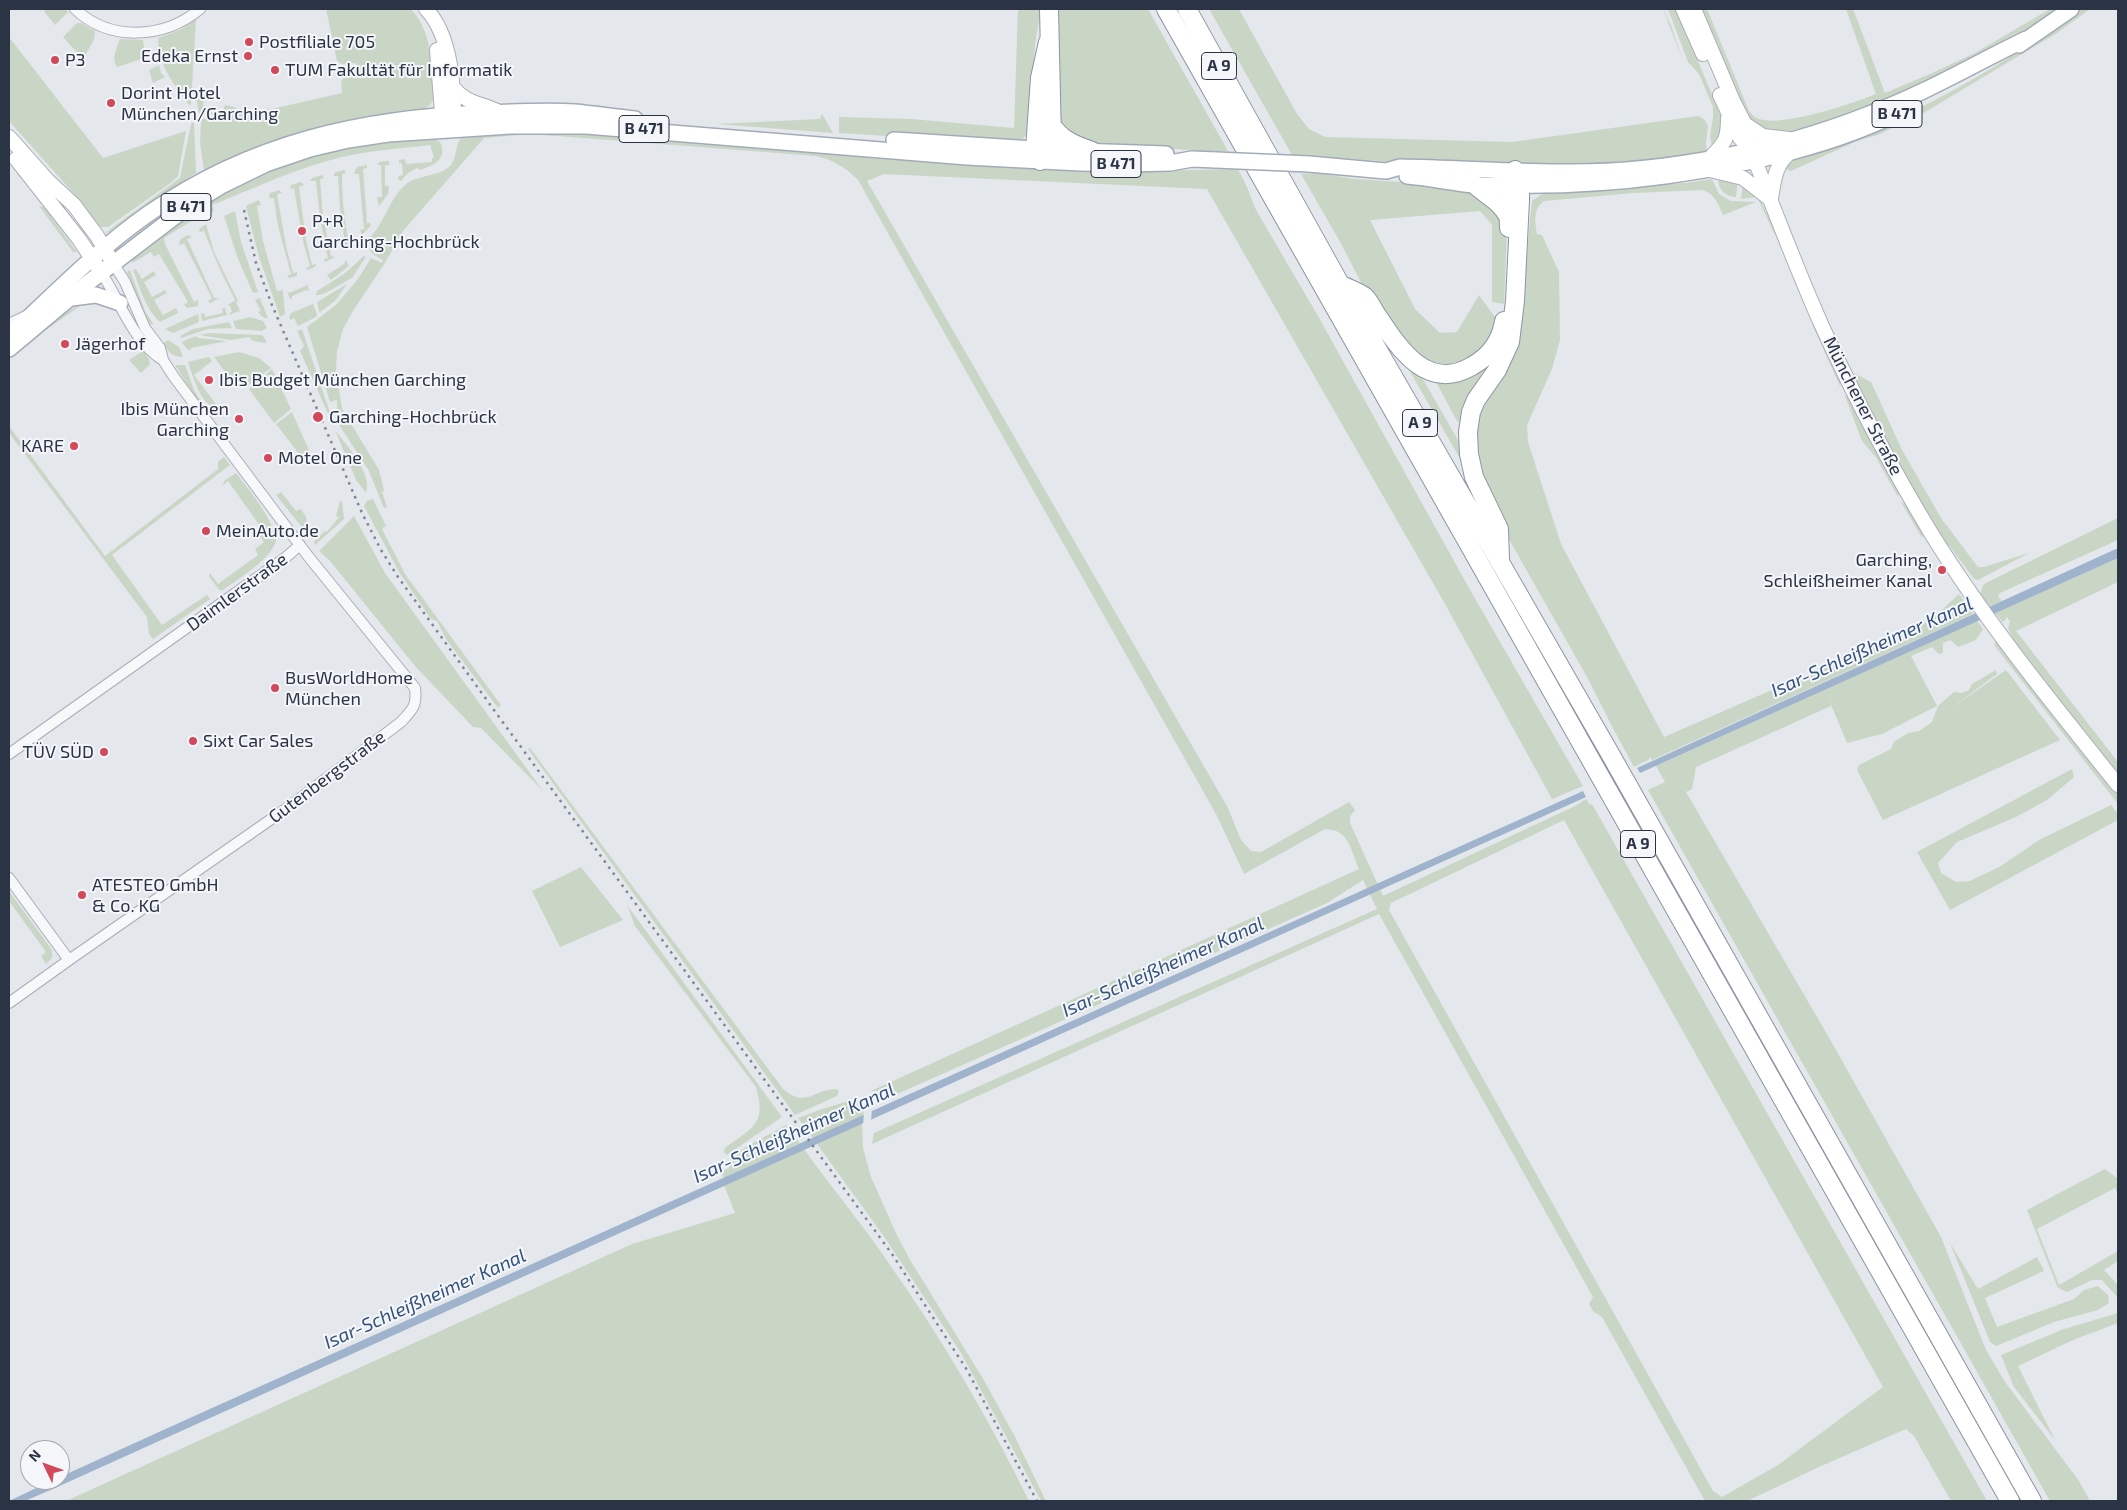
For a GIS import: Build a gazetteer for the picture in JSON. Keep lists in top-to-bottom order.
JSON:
{
  "streets": {
    "highway": ["A 9"],
    "main road": ["B 471", "Münchener Straße"],
    "street": ["Daimlerstraße", "Gutenbergstraße"]
  },
  "crossings": [
    ["B 471", "Münchener Straße"],
    ["B 471", "Daimlerstraße"],
    ["Daimlerstraße", "Gutenbergstraße"]
  ],
  "water": ["Isar-Schleißheimer Kanal"],
  "places": [
    "Postfiliale 705",
    "Edeka Ernst",
    "P3",
    "TUM Fakultät für Informatik",
    "Dorint Hotel München/Garching",
    "P+R Garching-Hochbrück",
    "Jägerhof",
    "Ibis Budget München Garching",
    "Garching-Hochbrück",
    "Ibis München Garching",
    "KARE",
    "Motel One",
    "MeinAuto.de",
    "Garching, Schleißheimer Kanal",
    "BusWorldHome München",
    "Sixt Car Sales",
    "TÜV SÜD",
    "ATESTEO GmbH & Co. KG"
  ],
  "north": "top left"
}
